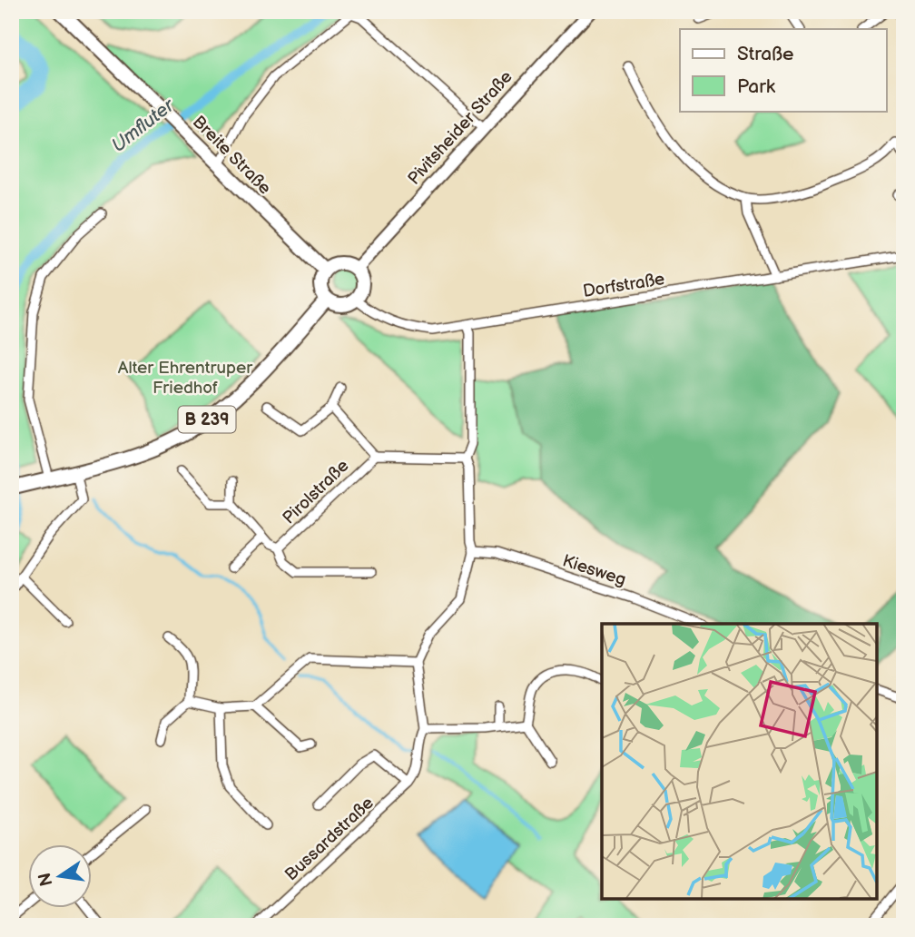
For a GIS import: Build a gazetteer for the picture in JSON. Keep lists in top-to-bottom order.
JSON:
{
  "streets": {
    "main road": ["Pivitsheider Straße", "Breite Straße", "B 239"],
    "street": [
      "Dorfstraße",
      "Pirolstraße",
      "Kiesweg",
      "Bussardstraße"
    ]
  },
  "crossings": [
    ["Pivitsheider Straße", "Breite Straße"],
    ["Pivitsheider Straße", "Dorfstraße"],
    ["Pivitsheider Straße", "B 239"],
    ["Breite Straße", "Dorfstraße"],
    ["Breite Straße", "B 239"],
    ["Dorfstraße", "B 239"]
  ],
  "water": ["Umfluter"],
  "parks": ["Alter Ehrentruper Friedhof"],
  "legend": ["Straße", "Park"],
  "north": "left"
}
